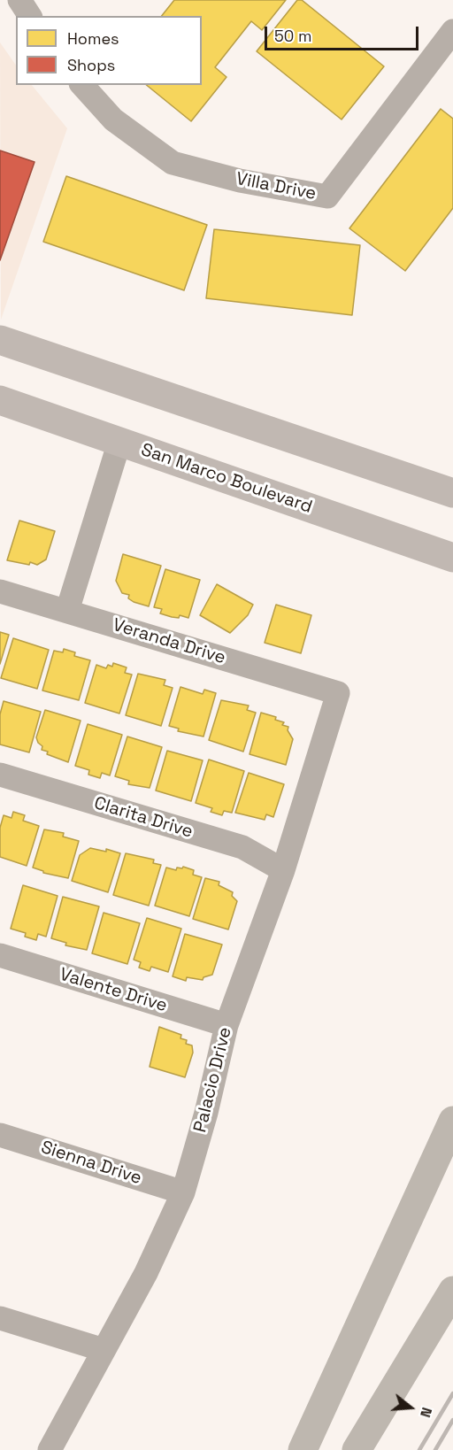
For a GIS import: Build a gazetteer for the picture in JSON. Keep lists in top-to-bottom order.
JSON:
{
  "streets": {
    "main road": ["San Marco Boulevard"],
    "street": [
      "Villa Drive",
      "Veranda Drive",
      "Clarita Drive",
      "Valente Drive",
      "Palacio Drive",
      "Sienna Drive"
    ]
  },
  "crossings": [
    ["Veranda Drive", "Palacio Drive"],
    ["Clarita Drive", "Palacio Drive"],
    ["Valente Drive", "Palacio Drive"],
    ["Palacio Drive", "Sienna Drive"]
  ],
  "legend": ["Homes", "Shops"],
  "scale_bar": "50 m",
  "north": "right"
}
